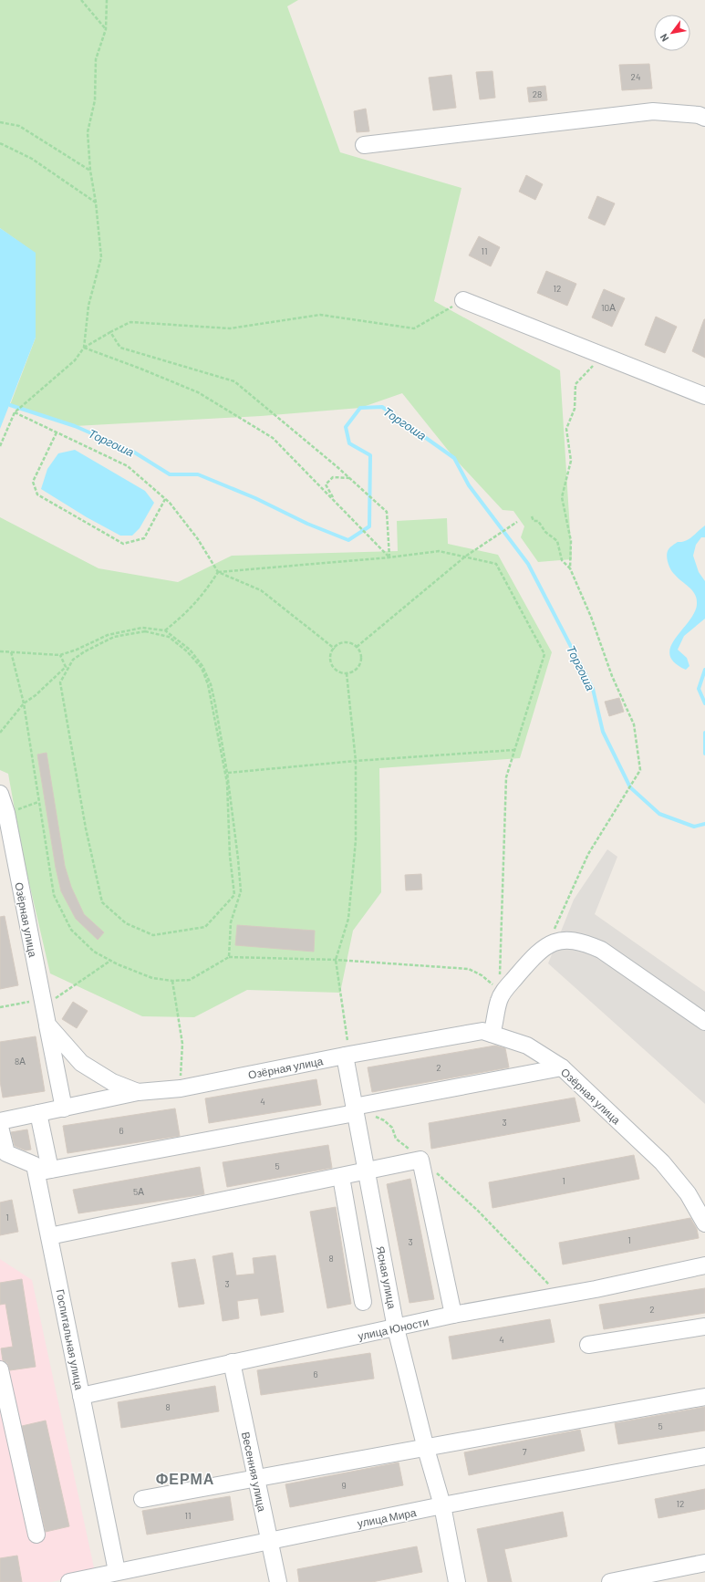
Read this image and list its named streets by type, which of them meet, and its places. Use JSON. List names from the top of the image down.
{
  "streets": {
    "street": [
      "Озёрная улица",
      "Ясная улица",
      "улица Юности",
      "Госпитальная улица",
      "Весенняя улица",
      "улица Мира"
    ]
  },
  "crossings": [
    ["Озёрная улица", "Ясная улица"],
    ["Ясная улица", "улица Юности"],
    ["Ясная улица", "улица Мира"],
    ["улица Юности", "Госпитальная улица"],
    ["улица Юности", "Весенняя улица"],
    ["Госпитальная улица", "улица Мира"],
    ["Весенняя улица", "улица Мира"]
  ],
  "districts": ["ФЕРМА"],
  "water": ["Торгоша"],
  "house_numbers": [
    "24",
    "28",
    "11",
    "12",
    "10А",
    "8А",
    "2",
    "4",
    "3",
    "6",
    "5",
    "1",
    "5А",
    "1",
    "1",
    "3",
    "8",
    "3",
    "2",
    "4",
    "6",
    "8",
    "5",
    "7",
    "9",
    "12",
    "11"
  ],
  "north": "bottom left"
}
